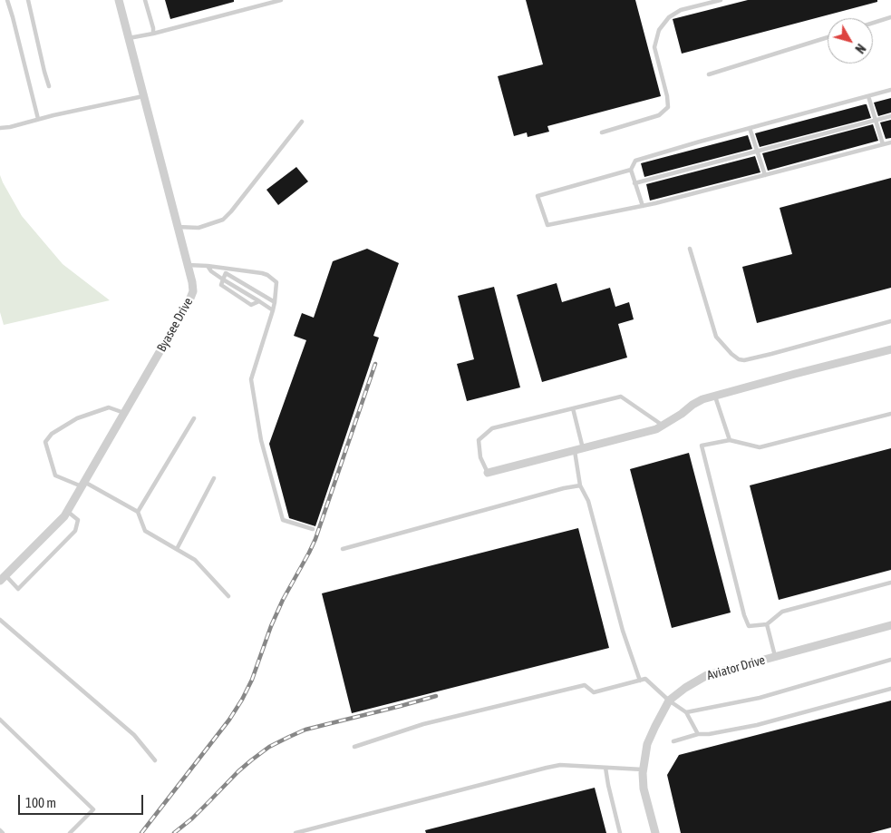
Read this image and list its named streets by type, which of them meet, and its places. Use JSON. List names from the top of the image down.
{
  "streets": {
    "street": ["Byasee Drive", "Aviator Drive"]
  },
  "scale_bar": "100 m",
  "north": "bottom right"
}
